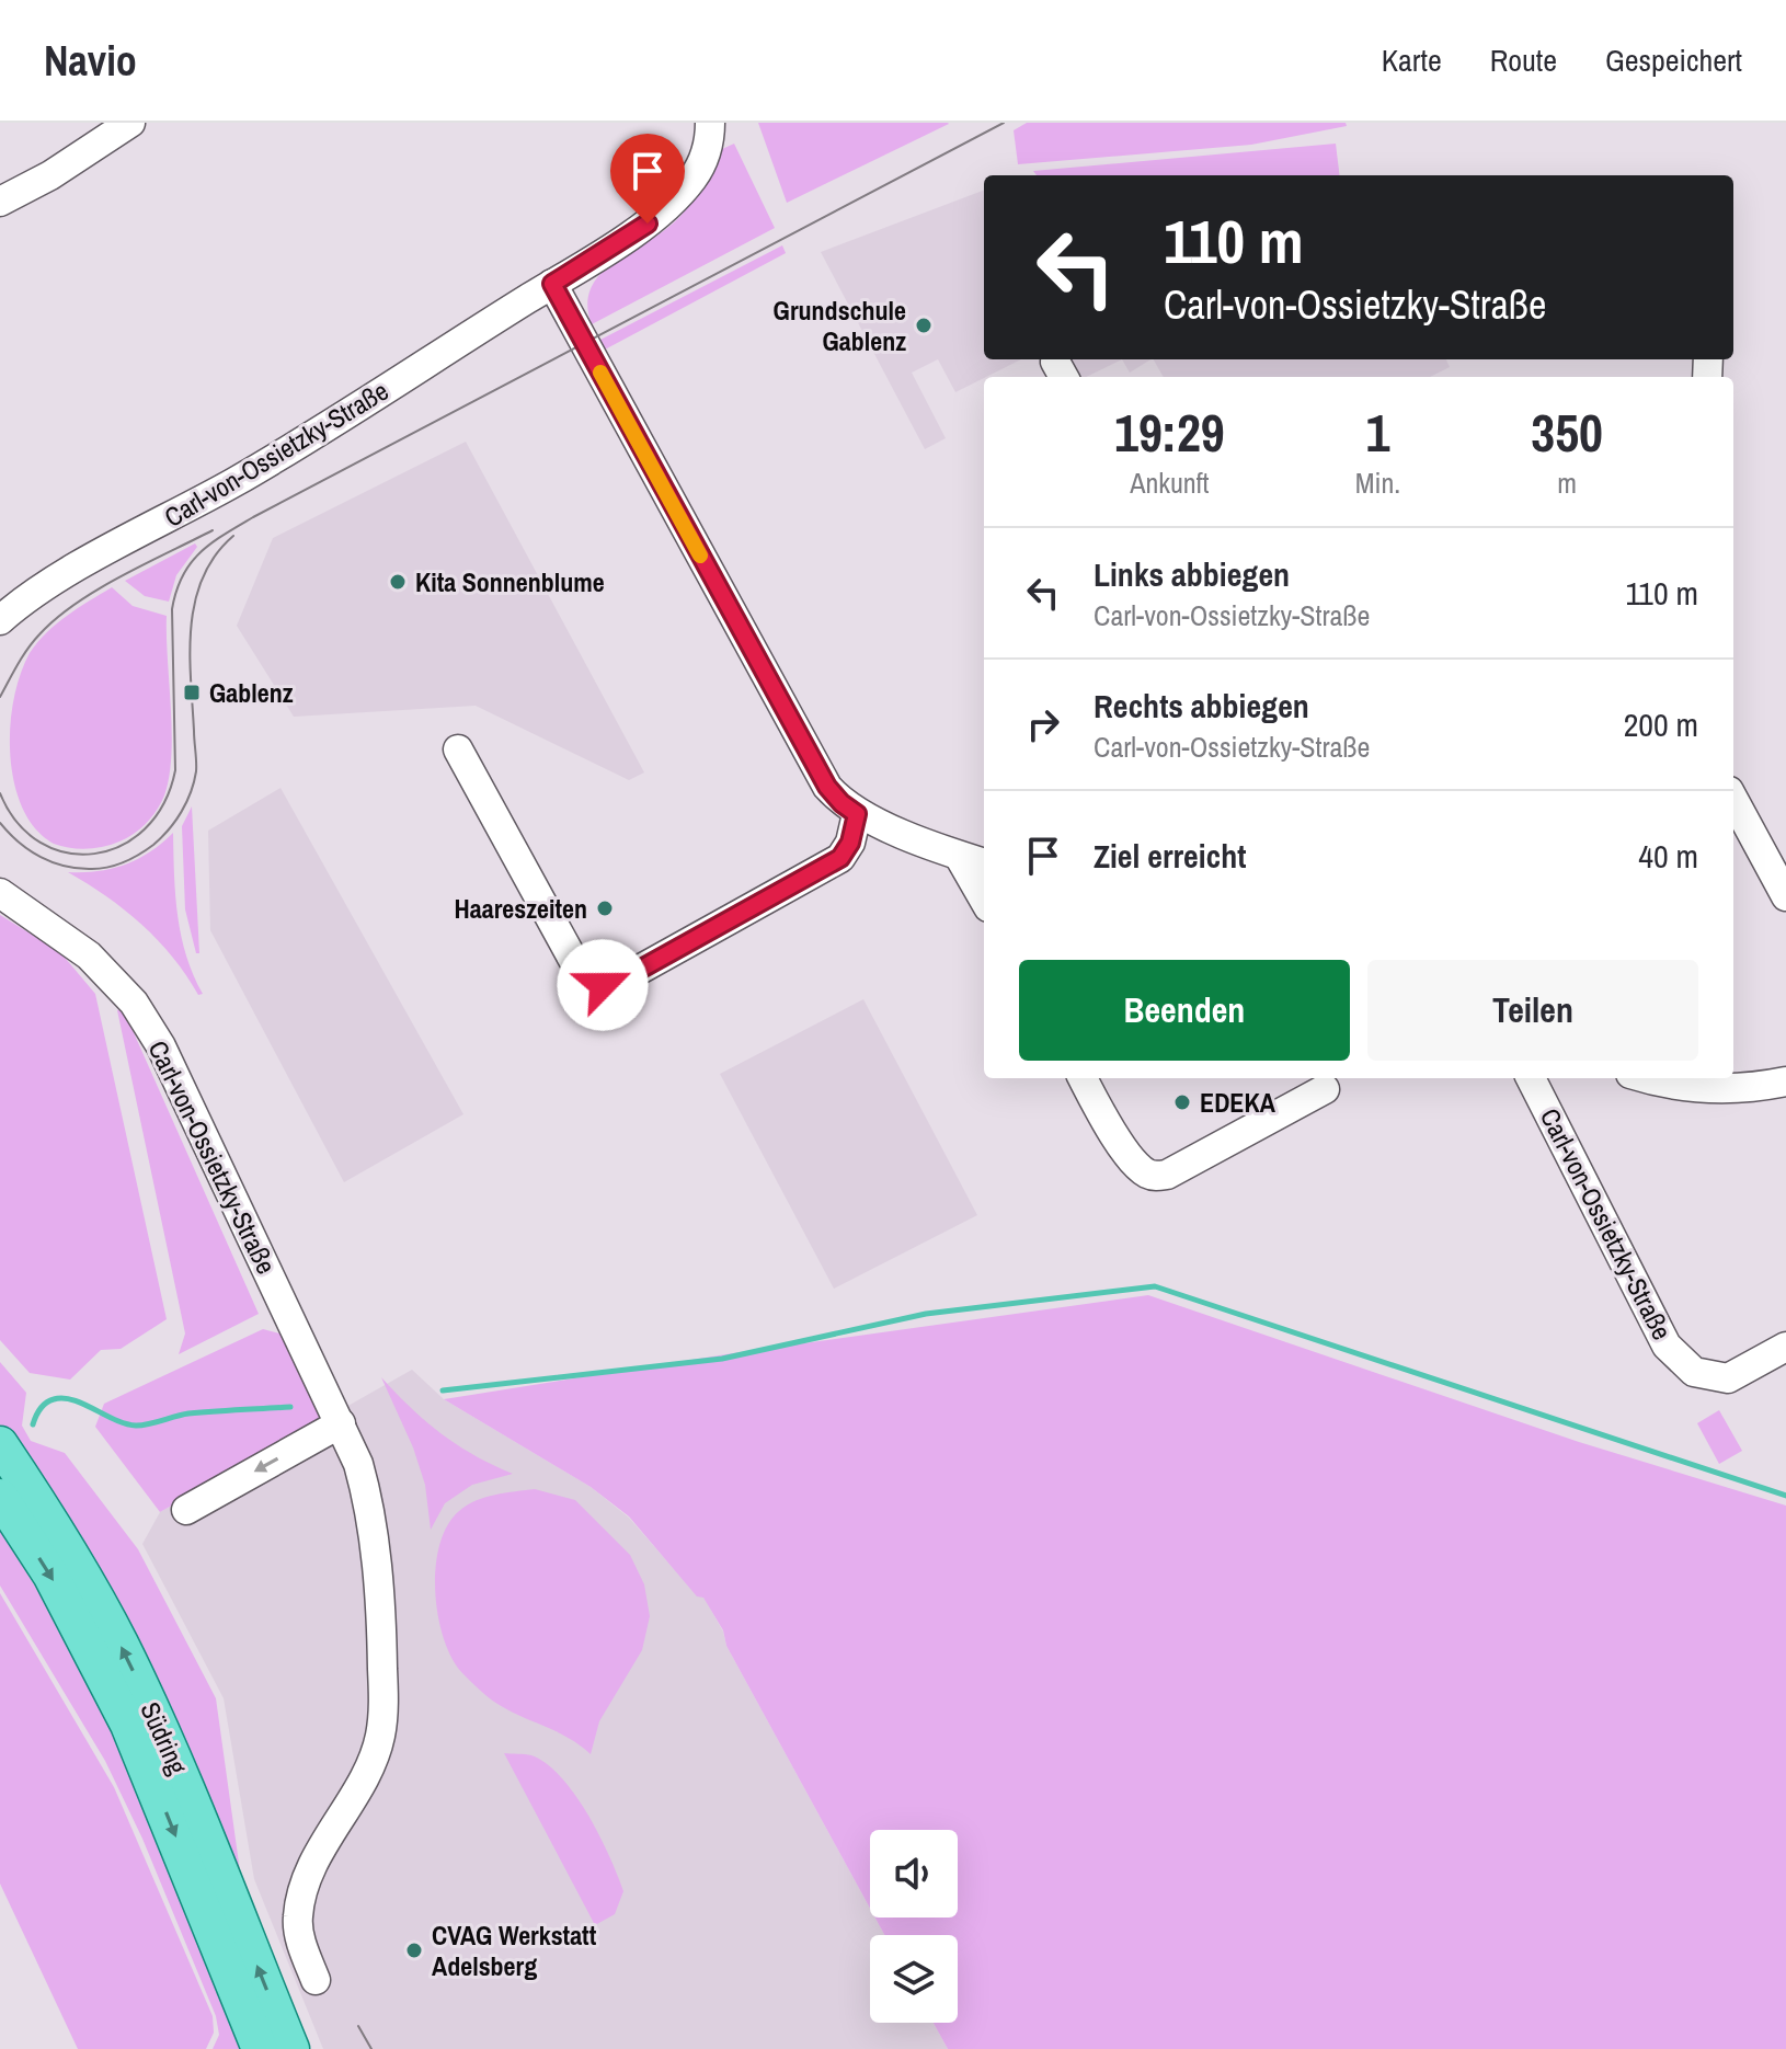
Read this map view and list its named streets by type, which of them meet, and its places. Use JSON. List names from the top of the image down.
{
  "streets": {
    "main road": ["Südring"],
    "street": ["Carl-von-Ossietzky-Straße"]
  },
  "places": {
    "other": [
      "Grundschule Gablenz",
      "Kita Sonnenblume",
      "Haareszeiten",
      "EDEKA",
      "CVAG Werkstatt Adelsberg"
    ],
    "transit": ["Gablenz"]
  },
  "page": {
    "header": "Navio",
    "nav": ["Karte", "Route", "Gespeichert"],
    "turn": ["110 m", "Carl-von-Ossietzky-Straße"],
    "eta": [
      "19:29",
      "Ankunft",
      "1",
      "Min.",
      "350",
      "m"
    ],
    "list": [
      {
        "name": "Links abbiegen",
        "note": "Carl-von-Ossietzky-Straße",
        "value": "110 m"
      },
      {
        "name": "Rechts abbiegen",
        "note": "Carl-von-Ossietzky-Straße",
        "value": "200 m"
      },
      {
        "name": "Ziel erreicht",
        "value": "40 m"
      }
    ],
    "buttons": ["Beenden", "Teilen"]
  }
}
